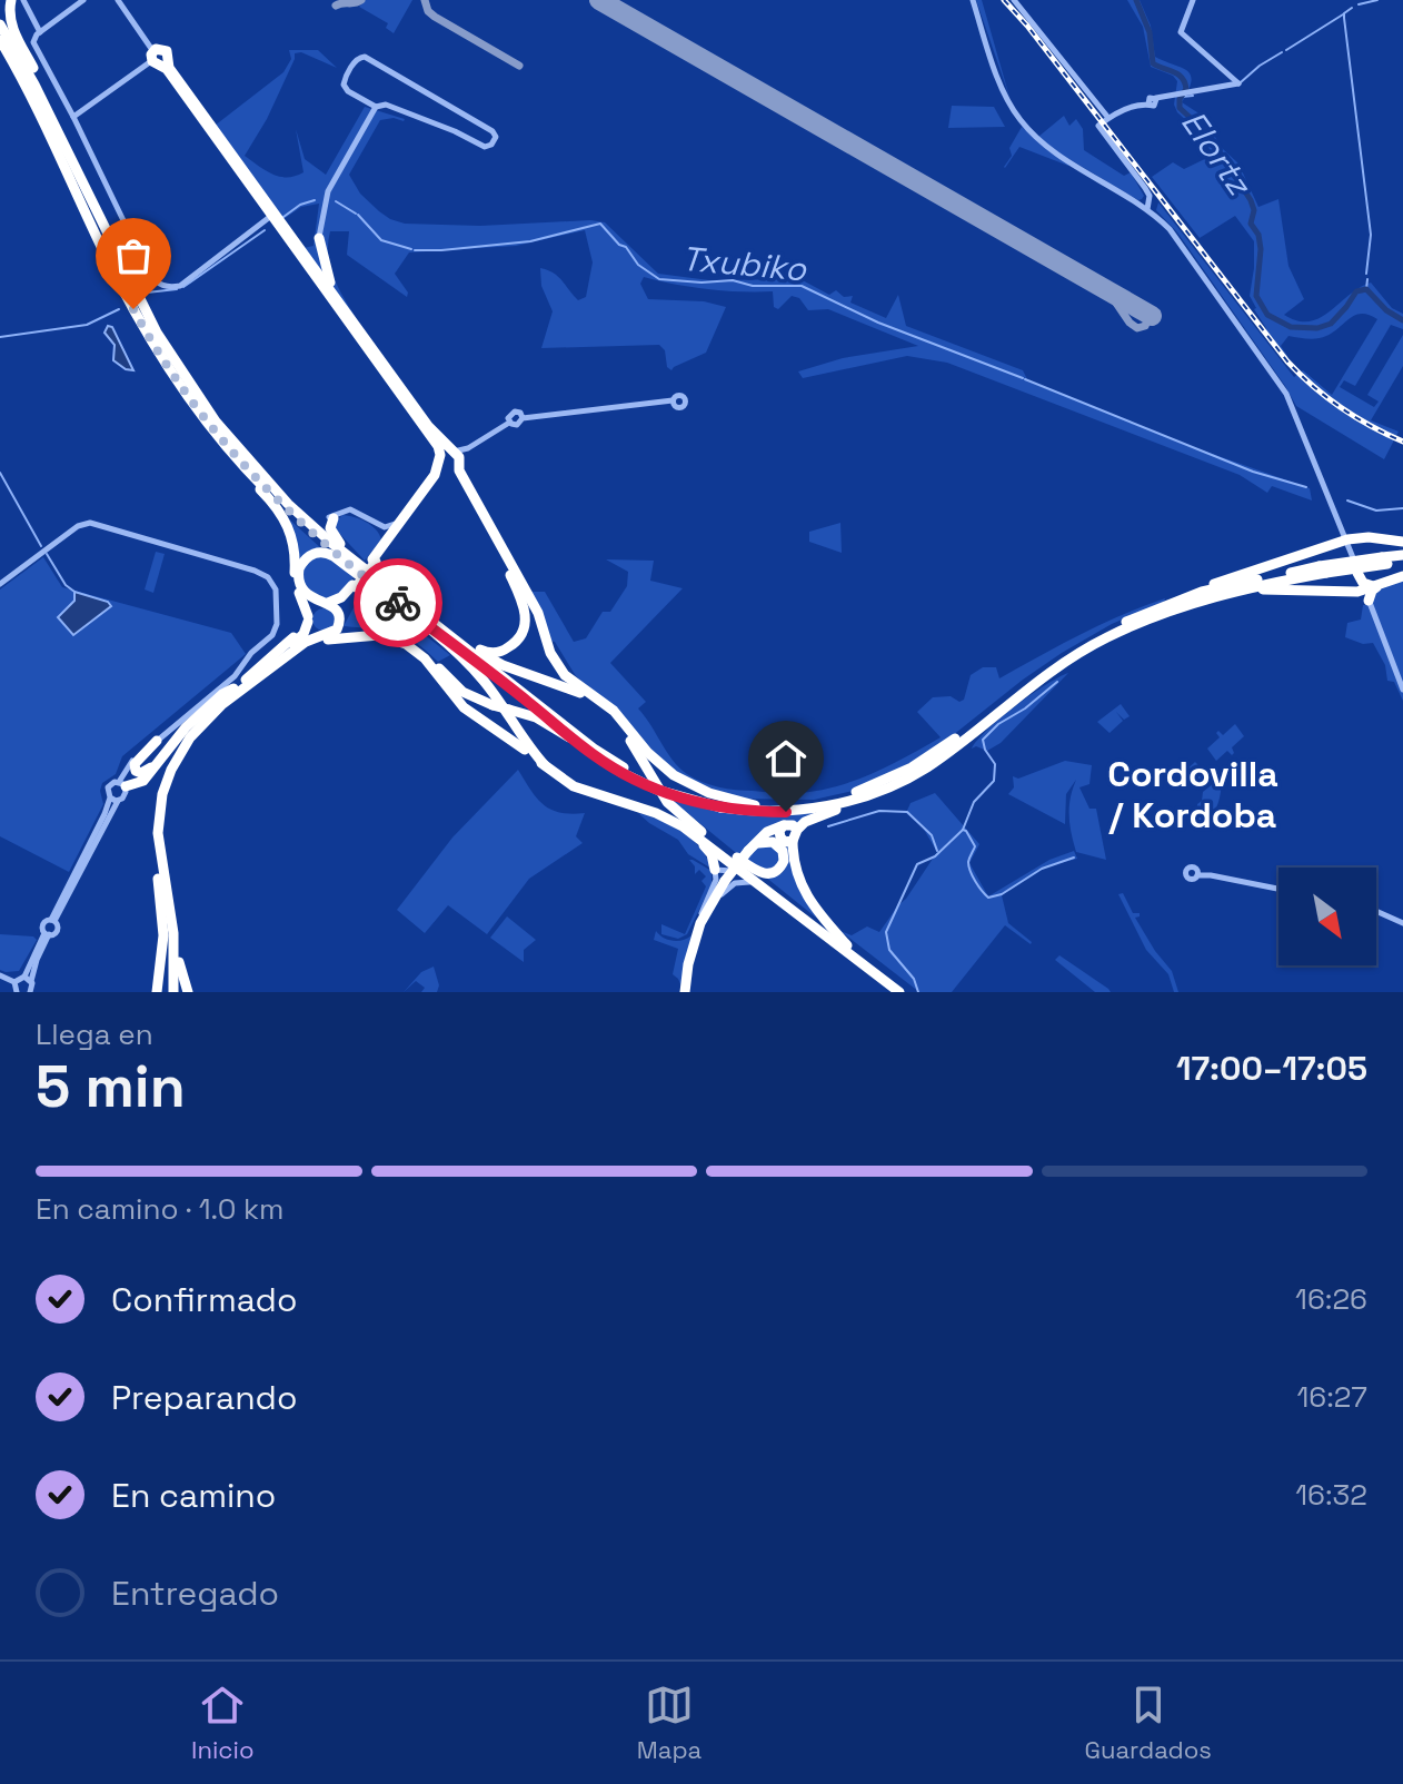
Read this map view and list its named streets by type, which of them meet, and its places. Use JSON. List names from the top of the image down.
{
  "districts": ["Cordovilla / Kordoba"],
  "water": ["Elortz", "Txubiko"],
  "north": "bottom right",
  "page": {
    "heading": ["5 min", "Llega en", "17:00–17:05"],
    "bar": "En camino · 1.0 km",
    "list": [
      ["Confirmado", "16:26"],
      ["Preparando", "16:27"],
      ["En camino", "16:32"],
      "Entregado"
    ],
    "tabs": ["Inicio", "Mapa", "Guardados"]
  }
}
